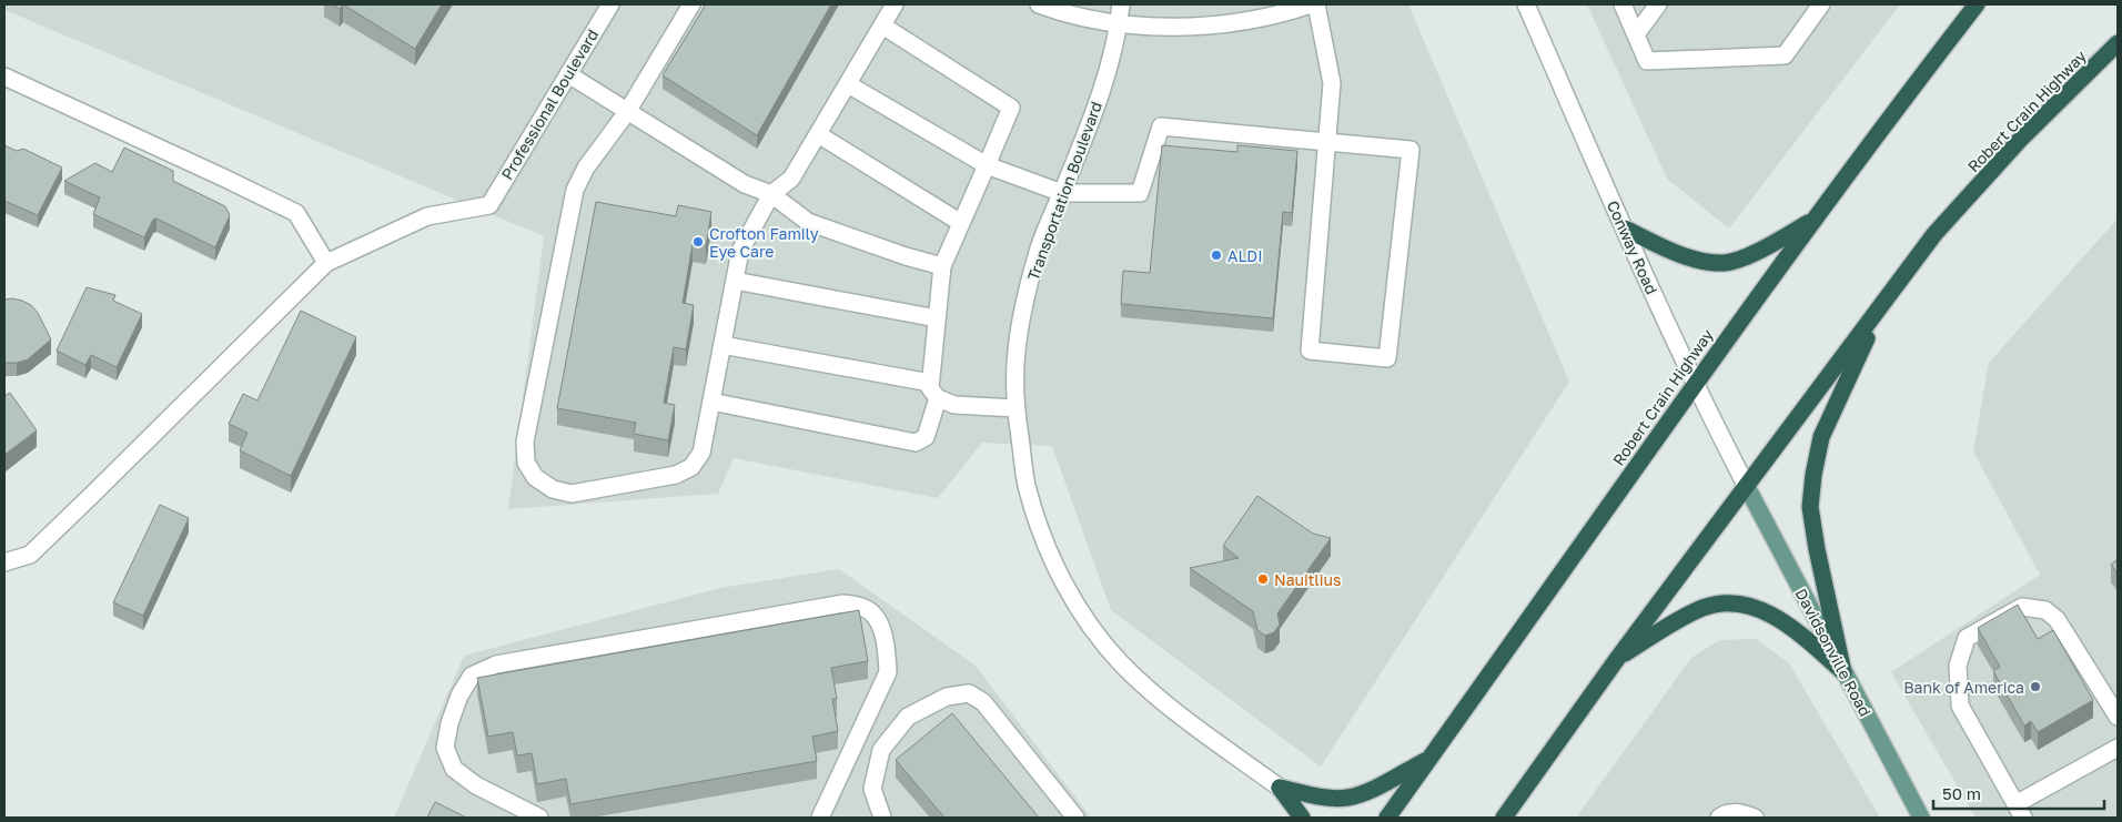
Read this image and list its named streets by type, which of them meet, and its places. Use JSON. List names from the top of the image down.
{
  "streets": {
    "highway": ["Robert Crain Highway"],
    "main road": ["Davidsonville Road"],
    "street": ["Professional Boulevard", "Transportation Boulevard", "Conway Road"]
  },
  "crossings": [
    ["Robert Crain Highway", "Conway Road"],
    ["Robert Crain Highway", "Davidsonville Road"],
    ["Conway Road", "Davidsonville Road"]
  ],
  "places": [
    "Crofton Family Eye Care",
    "ALDI",
    "Nauitlius",
    "Bank of America"
  ],
  "scale_bar": "50 m"
}
